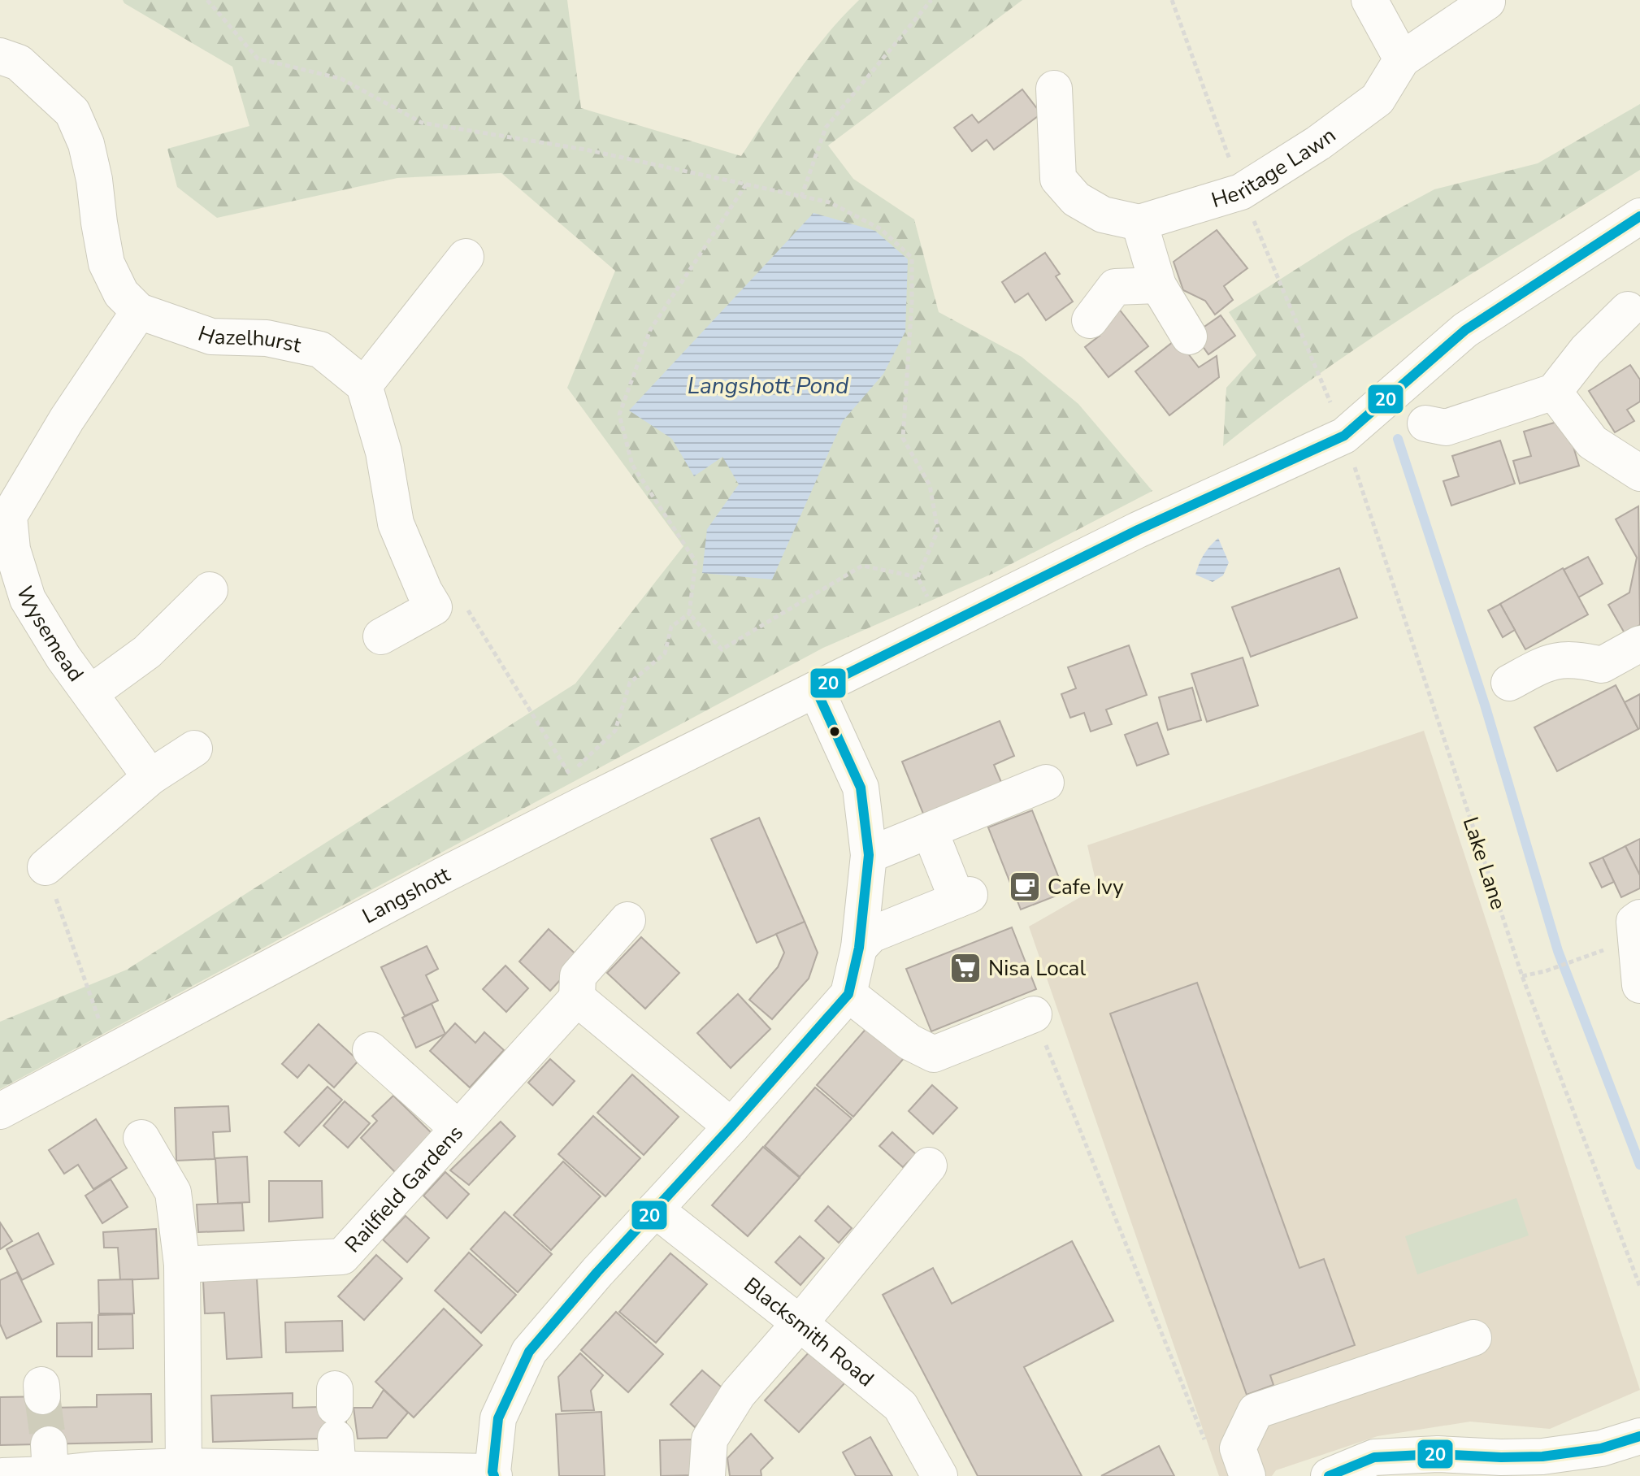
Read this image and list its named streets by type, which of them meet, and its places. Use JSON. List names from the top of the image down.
{
  "streets": {
    "street": [
      "Heritage Lawn",
      "Hazelhurst",
      "Wysemead",
      "Langshott",
      "Railfield Gardens",
      "Blacksmith Road"
    ],
    "path": ["Lake Lane"]
  },
  "crossings": [
    ["Hazelhurst", "Wysemead"],
    ["Lake Lane", "Langshott"]
  ],
  "water": ["Langshott Pond"],
  "places": {
    "cafe": ["Cafe Ivy"],
    "supermarket": ["Nisa Local"]
  },
  "lines": ["transit line 20"]
}
